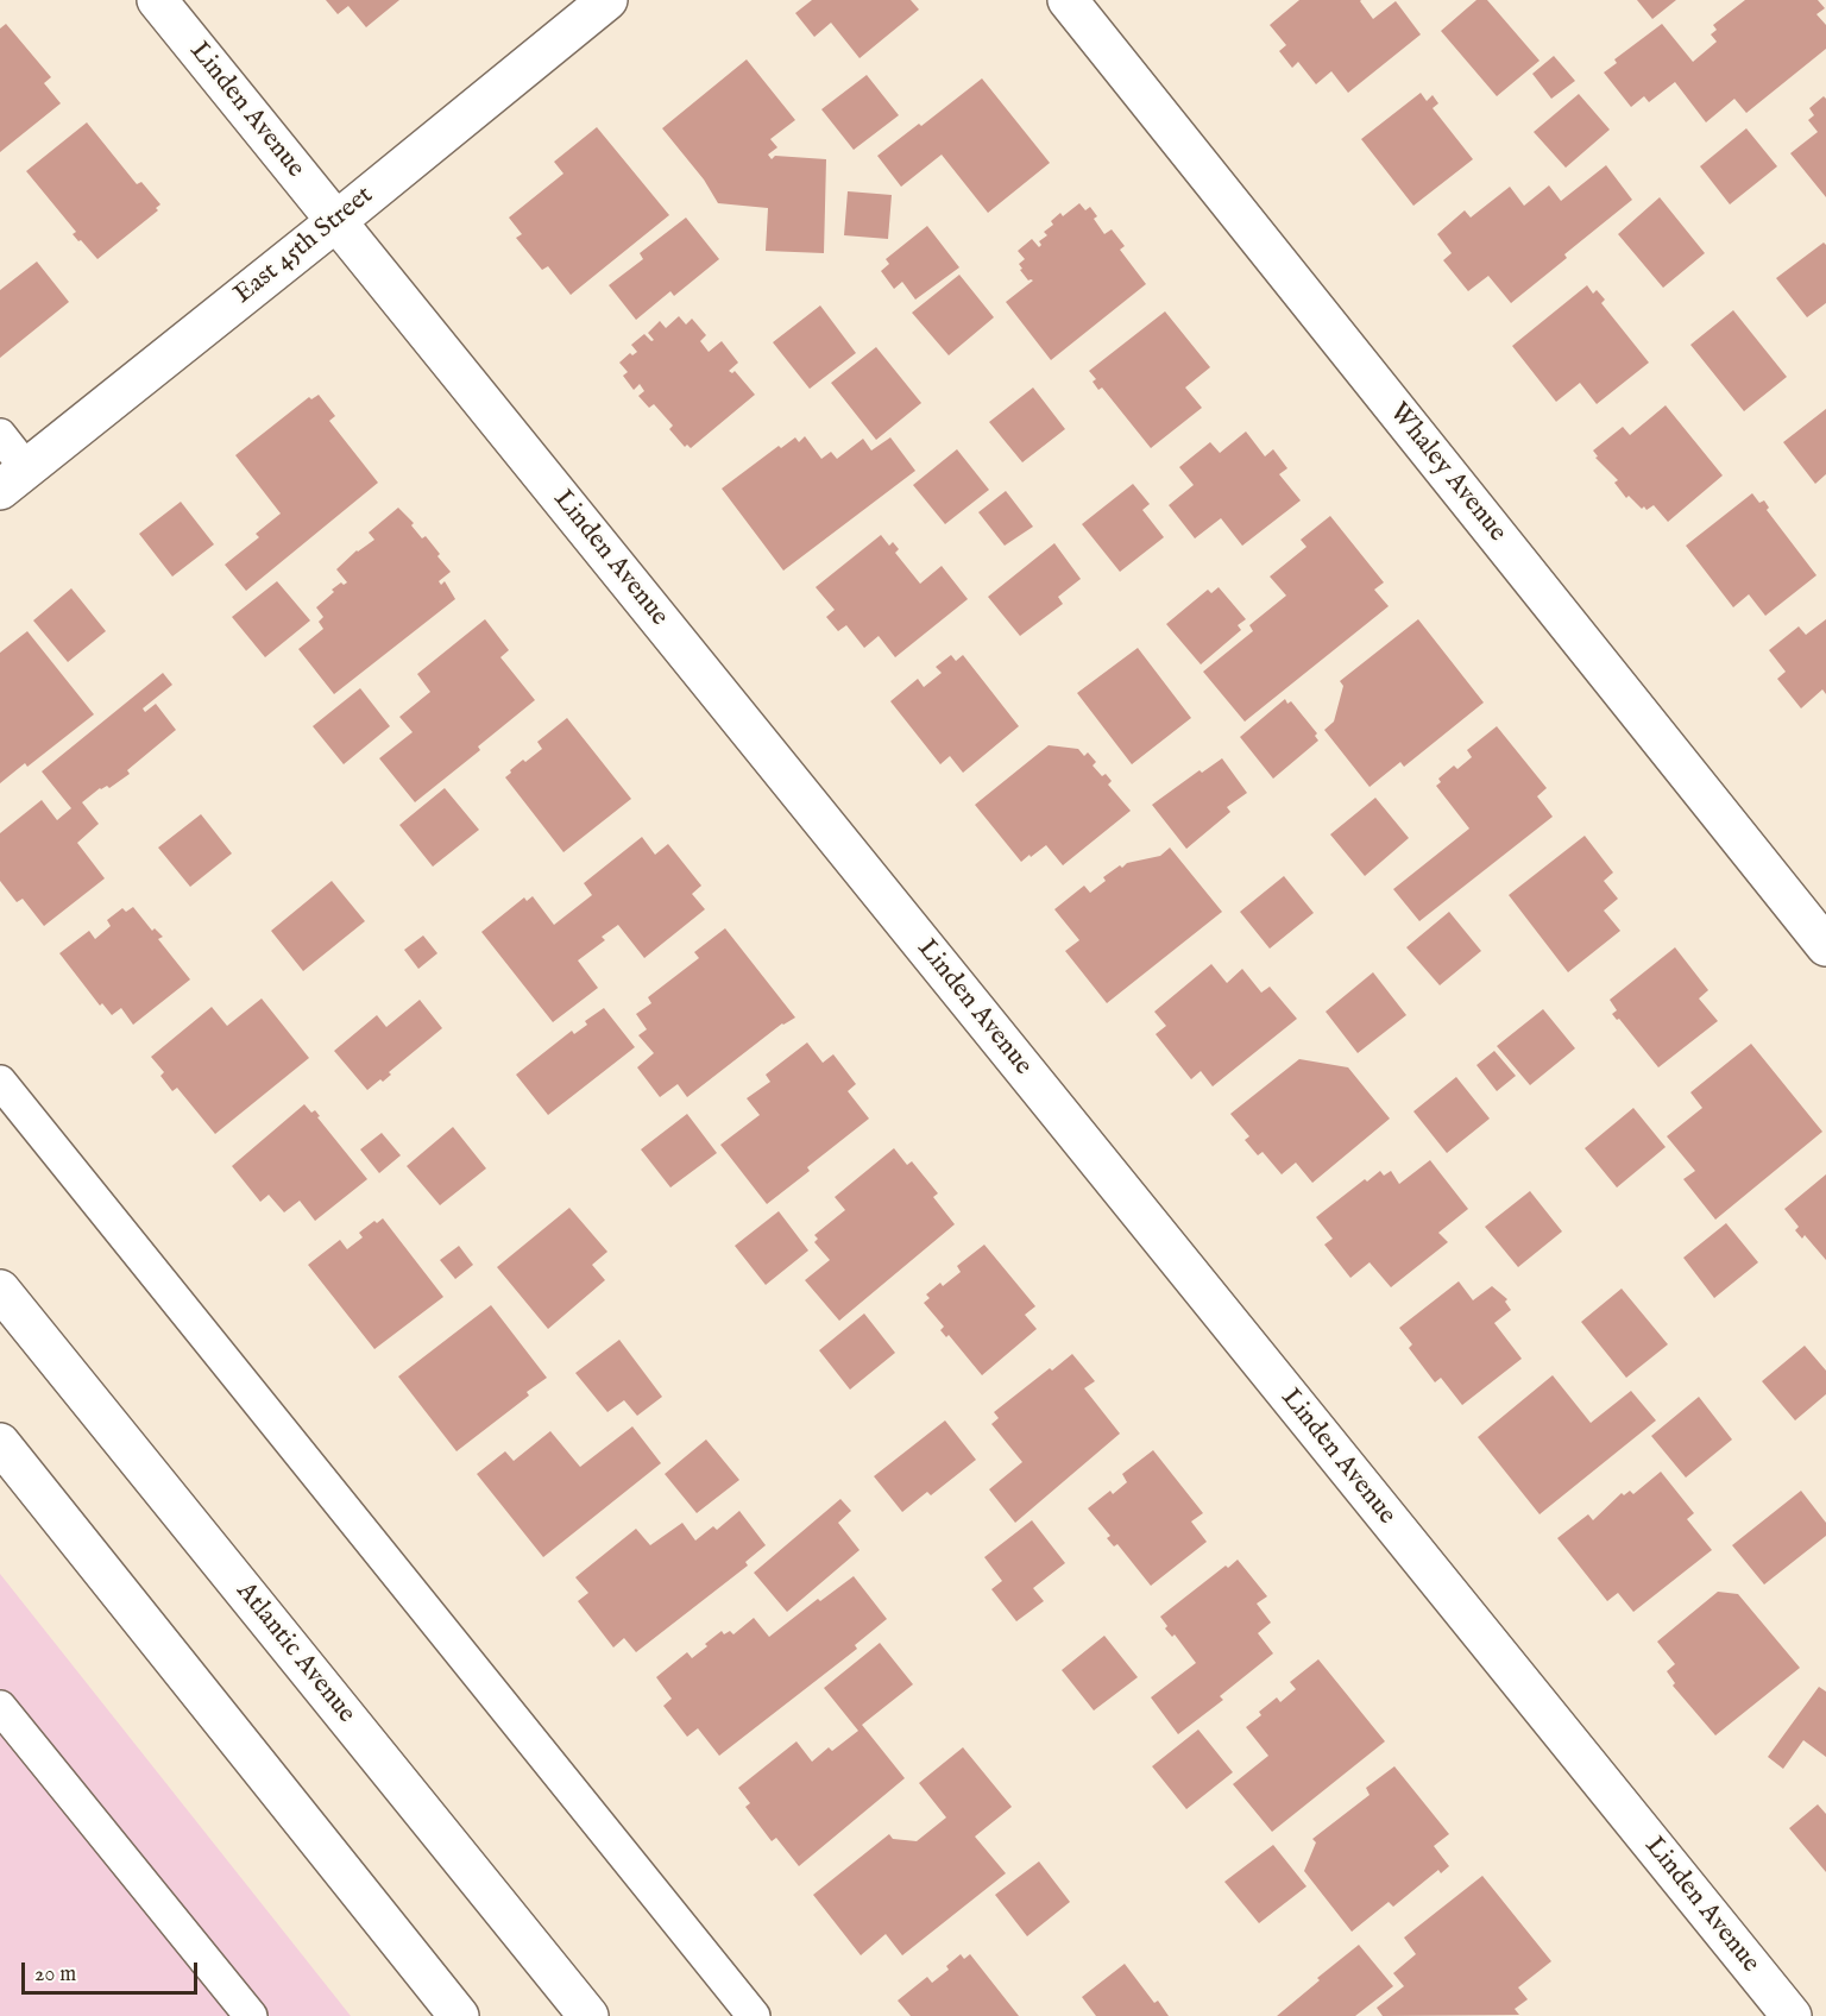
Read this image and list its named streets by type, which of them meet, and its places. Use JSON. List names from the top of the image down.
{
  "streets": {
    "street": [
      "Linden Avenue",
      "East 45th Street",
      "Whaley Avenue",
      "Atlantic Avenue"
    ]
  },
  "crossings": [
    ["Linden Avenue", "East 45th Street"]
  ],
  "scale_bar": "20 m"
}
